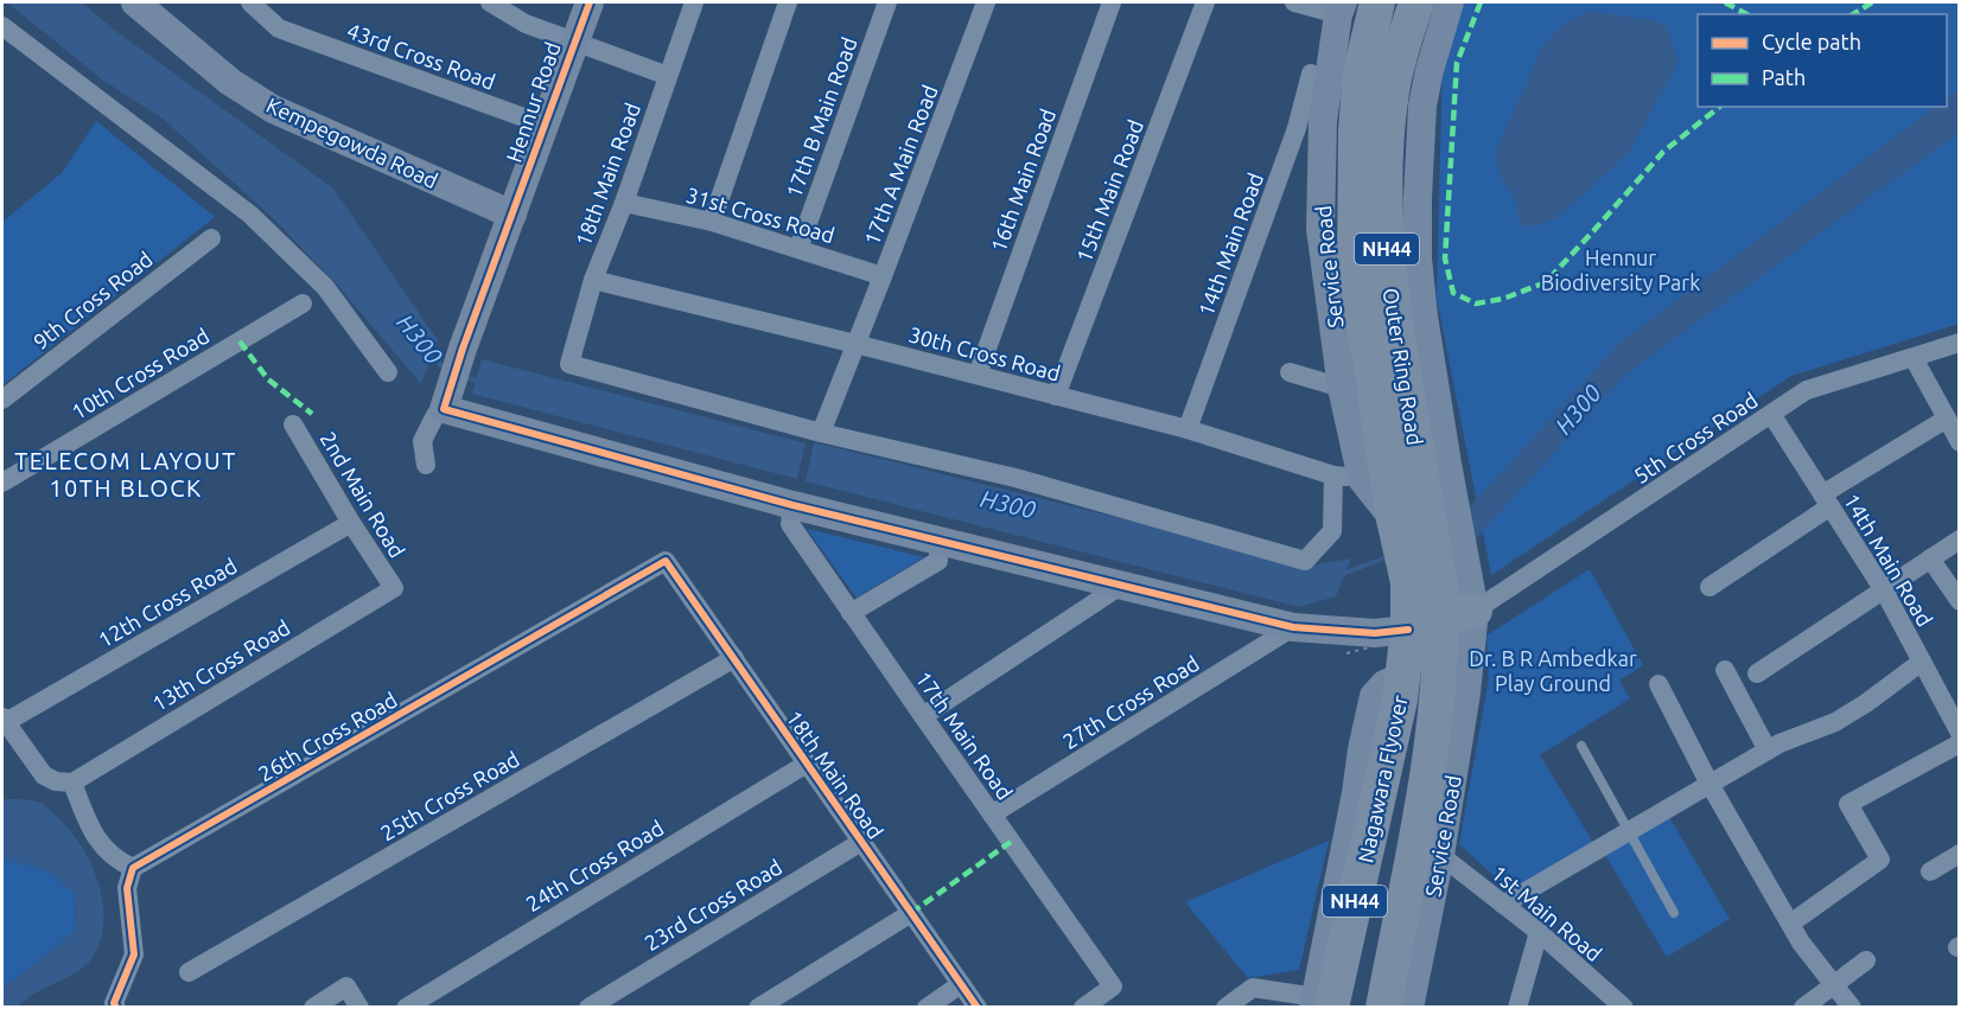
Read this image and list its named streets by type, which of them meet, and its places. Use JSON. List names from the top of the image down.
{
  "streets": {
    "highway": ["NH44", "Outer Ring Road", "Nagawara Flyover"],
    "street": [
      "43rd Cross Road",
      "Hennur Road",
      "17th B Main Road",
      "Kempegowda Road",
      "17th A Main Road",
      "18th Main Road",
      "16th Main Road",
      "15th Main Road",
      "31st Cross Road",
      "14th Main Road",
      "Service Road",
      "9th Cross Road",
      "30th Cross Road",
      "10th Cross Road",
      "5th Cross Road",
      "2nd Main Road",
      "12th Cross Road",
      "13th Cross Road",
      "27th Cross Road",
      "17th Main Road",
      "26th Cross Road",
      "25th Cross Road",
      "24th Cross Road",
      "23rd Cross Road",
      "1st Main Road"
    ]
  },
  "crossings": [
    ["43rd Cross Road", "Hennur Road"],
    ["Hennur Road", "Kempegowda Road"],
    ["17th B Main Road", "31st Cross Road"],
    ["17th A Main Road", "18th Main Road"],
    ["17th A Main Road", "31st Cross Road"],
    ["17th A Main Road", "30th Cross Road"],
    ["18th Main Road", "31st Cross Road"],
    ["18th Main Road", "30th Cross Road"],
    ["18th Main Road", "26th Cross Road"],
    ["18th Main Road", "25th Cross Road"],
    ["18th Main Road", "24th Cross Road"],
    ["18th Main Road", "23rd Cross Road"],
    ["16th Main Road", "30th Cross Road"],
    ["15th Main Road", "30th Cross Road"],
    ["14th Main Road", "Service Road"],
    ["14th Main Road", "30th Cross Road"],
    ["14th Main Road", "5th Cross Road"],
    ["Service Road", "30th Cross Road"],
    ["Service Road", "Outer Ring Road"],
    ["Service Road", "5th Cross Road"],
    ["Service Road", "1st Main Road"],
    ["Outer Ring Road", "5th Cross Road"],
    ["Outer Ring Road", "Nagawara Flyover"],
    ["2nd Main Road", "12th Cross Road"],
    ["2nd Main Road", "13th Cross Road"],
    ["27th Cross Road", "17th Main Road"]
  ],
  "districts": ["TELECOM LAYOUT 10TH BLOCK"],
  "water": ["H300"],
  "parks": ["Hennur Biodiversity Park", "Dr. B R Ambedkar Play Ground"],
  "legend": ["Cycle path", "Path"]
}
